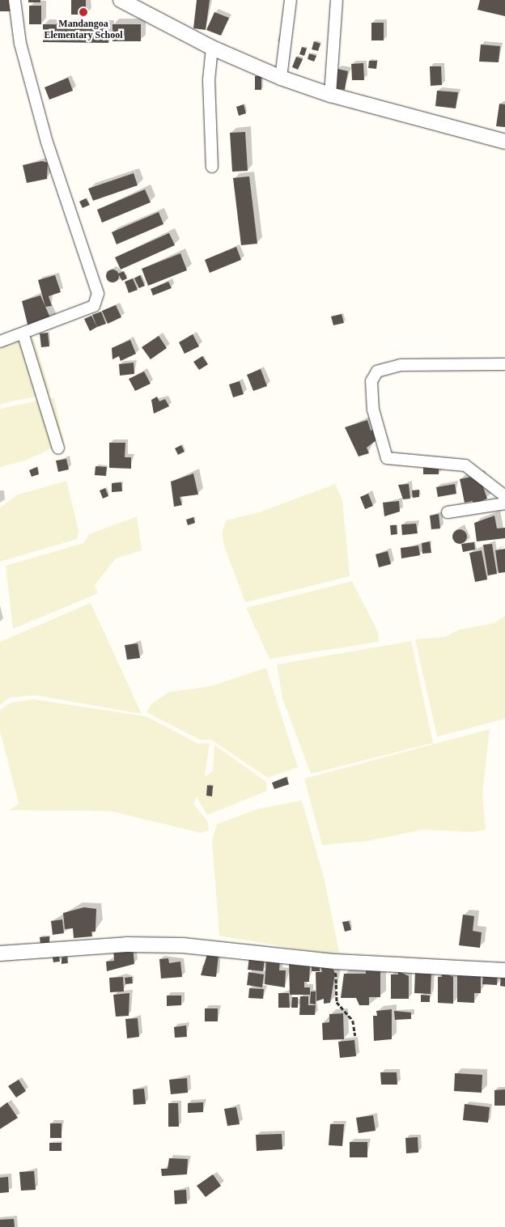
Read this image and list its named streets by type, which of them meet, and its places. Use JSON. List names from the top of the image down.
{
  "places": ["Mandangoa Elementary School"]
}
